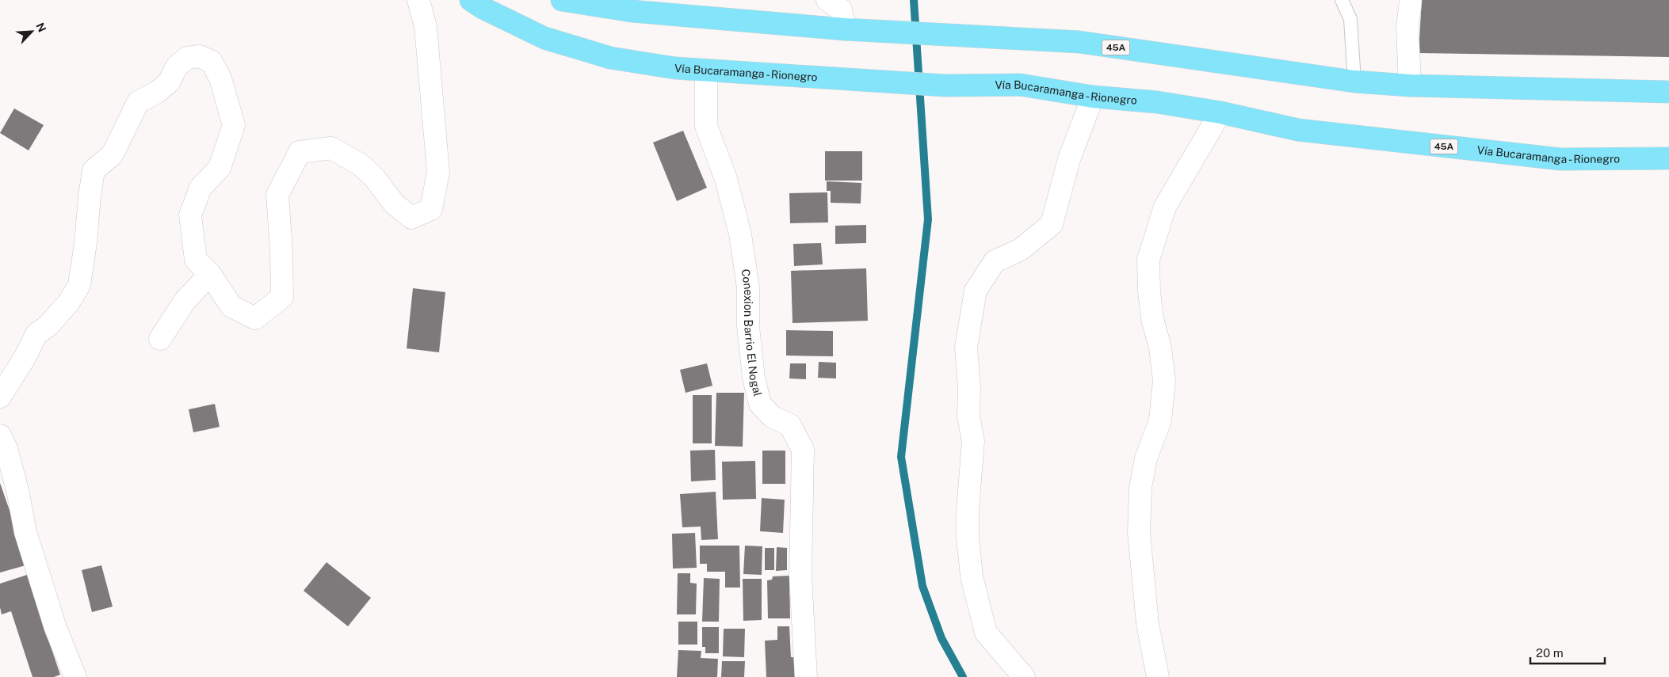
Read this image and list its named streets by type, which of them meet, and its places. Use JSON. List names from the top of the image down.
{
  "streets": {
    "highway": ["45A", "Vía Bucaramanga - Rionegro"],
    "street": ["Conexion Barrio El Nogal"]
  },
  "crossings": [
    ["Vía Bucaramanga - Rionegro", "Conexion Barrio El Nogal"]
  ],
  "scale_bar": "20 m",
  "north": "top right"
}
